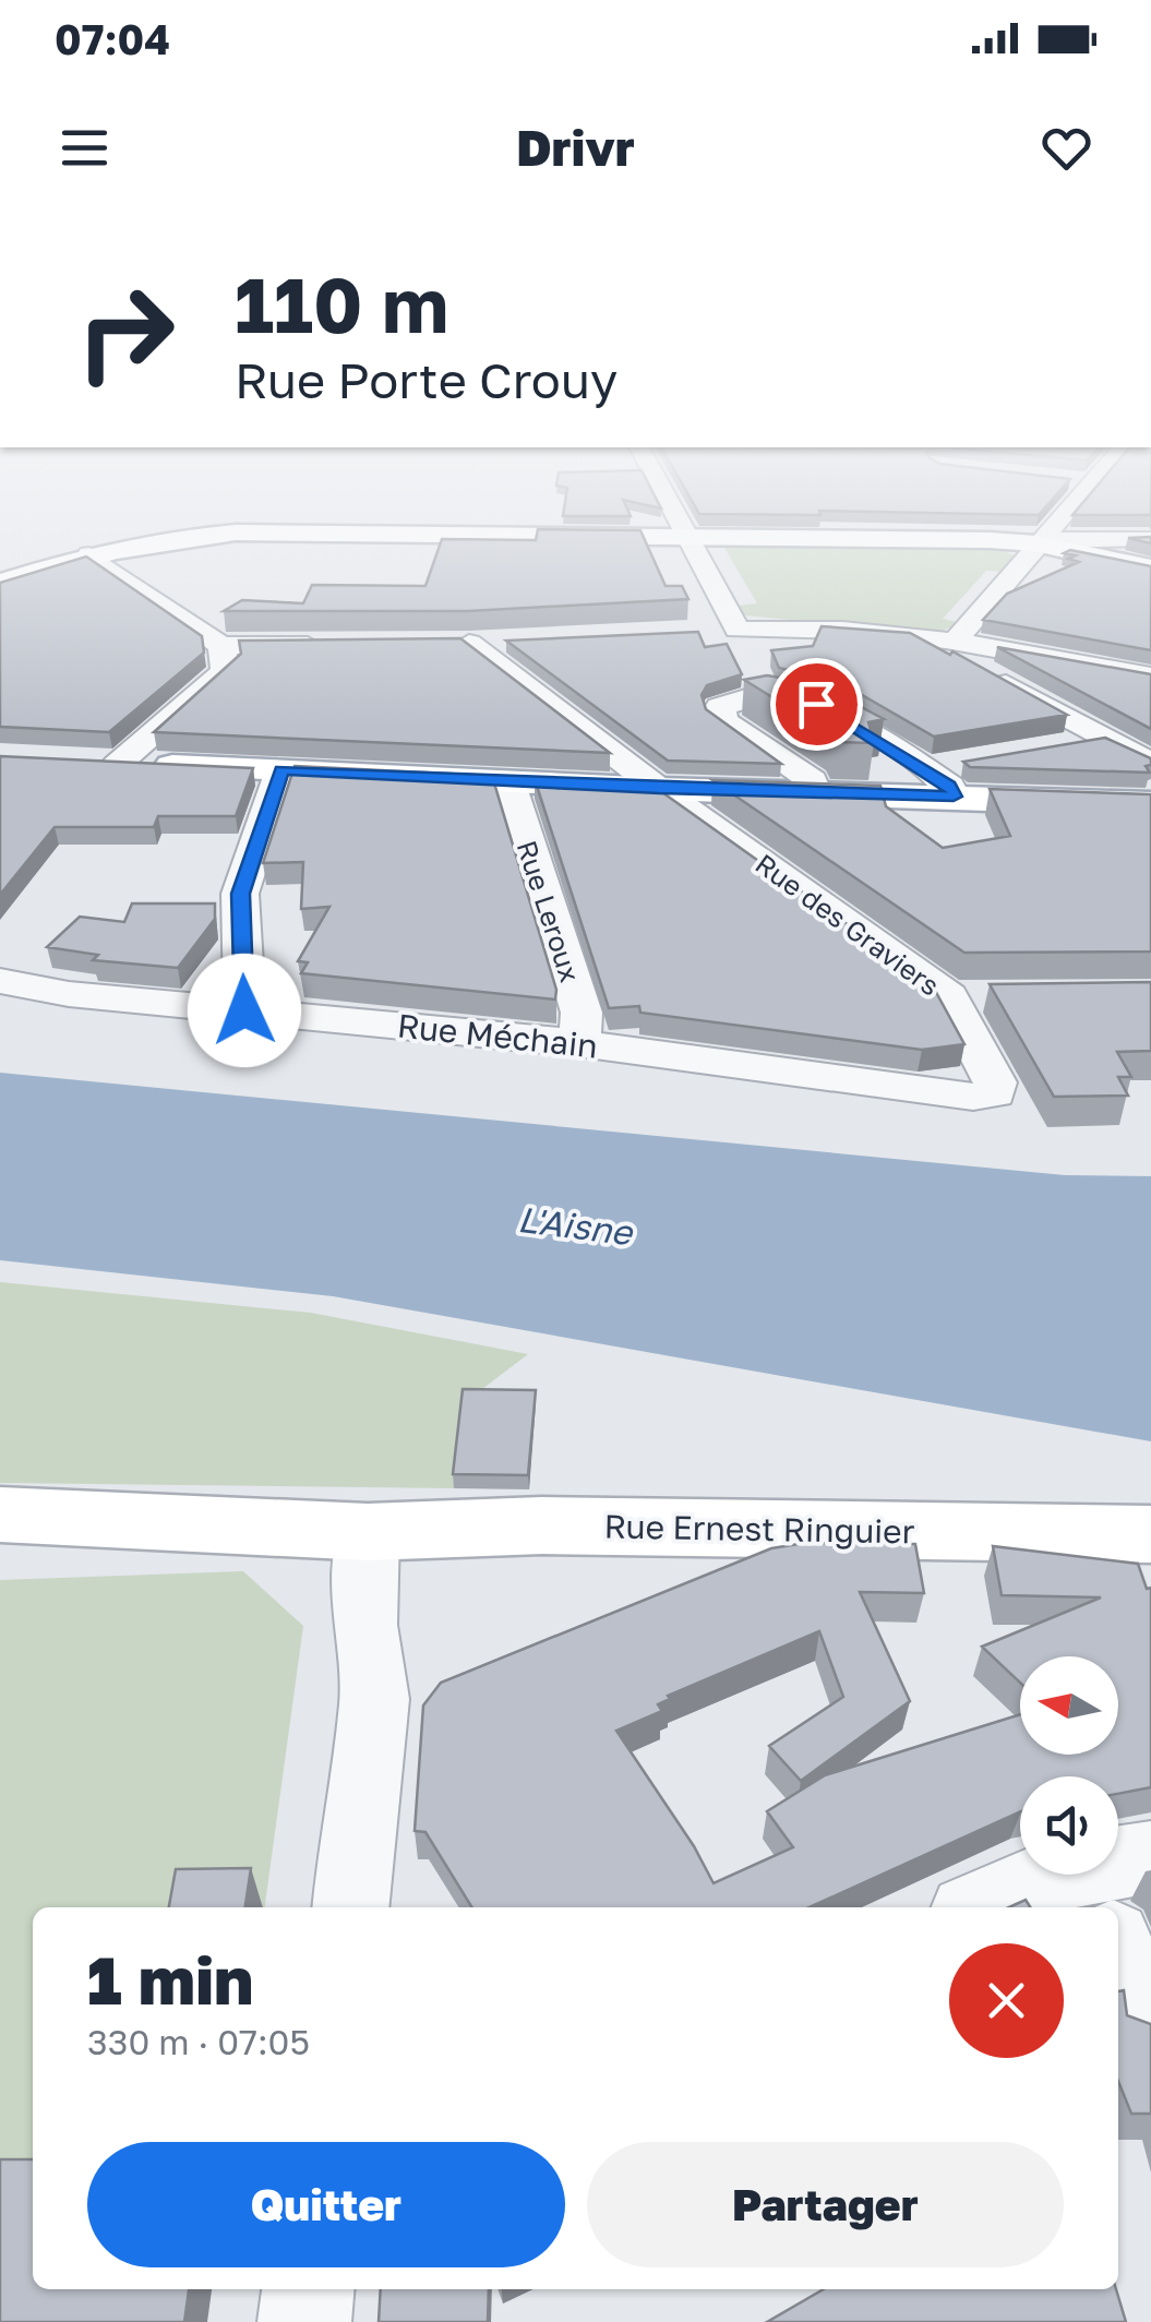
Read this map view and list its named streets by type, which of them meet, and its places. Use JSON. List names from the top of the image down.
{
  "streets": {
    "main road": ["Rue Ernest Ringuier"],
    "street": ["Rue Leroux", "Rue des Graviers", "Rue Méchain"]
  },
  "crossings": [
    ["Rue Leroux", "Rue Méchain"],
    ["Rue des Graviers", "Rue Méchain"]
  ],
  "water": ["L'Aisne"],
  "north": "left",
  "page": {
    "status": "07:04",
    "header": "Drivr",
    "turn": ["110 m", "Rue Porte Crouy"],
    "heading": ["1 min", "330 m · 07:05"],
    "buttons": ["Quitter", "Partager"]
  }
}
